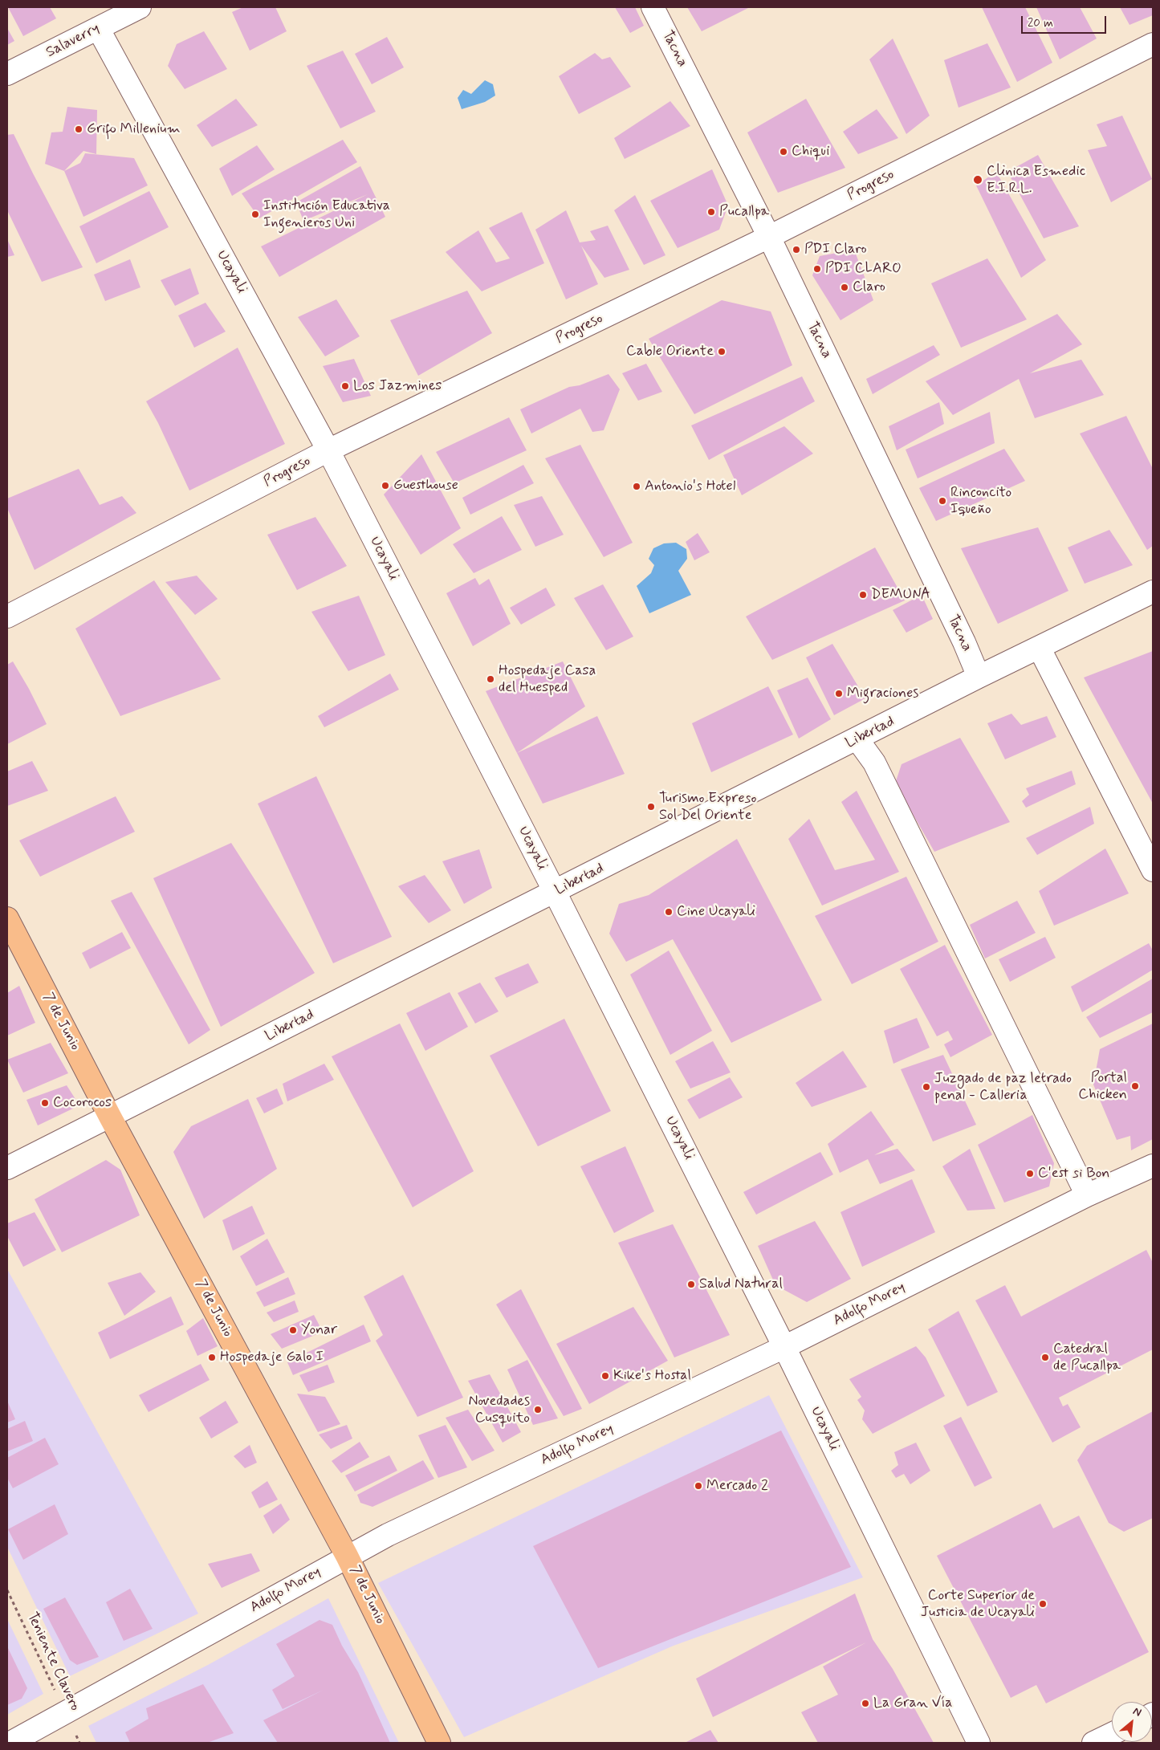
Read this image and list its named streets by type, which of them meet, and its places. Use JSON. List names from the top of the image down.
{
  "streets": {
    "main road": ["7 de Junio"],
    "street": [
      "Salaverry",
      "Tacna",
      "Progreso",
      "Ucayali",
      "Libertad",
      "Adolfo Morey"
    ],
    "path": ["Teniente Clavero"]
  },
  "crossings": [
    ["Salaverry", "Ucayali"],
    ["Tacna", "Progreso"],
    ["Tacna", "Libertad"],
    ["Progreso", "Ucayali"],
    ["Ucayali", "Libertad"],
    ["Ucayali", "Adolfo Morey"],
    ["Libertad", "7 de Junio"],
    ["7 de Junio", "Adolfo Morey"],
    ["Adolfo Morey", "Teniente Clavero"]
  ],
  "places": [
    "Grifo Millenium",
    "Chiqui",
    "Clinica Esmedic E.I.R.L.",
    "Pucallpa",
    "Institución Educativa Ingenieros Uni",
    "PDI Claro",
    "PDI CLARO",
    "Claro",
    "Cable Oriente",
    "Los Jazmines",
    "Guesthouse",
    "Antonio's Hotel",
    "Rinconcito Iqueño",
    "DEMUNA",
    "Hospedaje Casa del Huesped",
    "Migraciones",
    "Turismo Expreso Sol Del Oriente",
    "Cine Ucayali",
    "Portal Chicken",
    "Juzgado de paz letrado penal - Calleria",
    "Cocorocos",
    "C'est si Bon",
    "Salud Natural",
    "Yonar",
    "Hospedaje Galo I",
    "Catedral de Pucallpa",
    "Kike's Hostal",
    "Novedades Cusquito",
    "Mercado 2",
    "Corte Superior de Justicia de Ucayali",
    "La Gran Vía"
  ],
  "scale_bar": "20 m",
  "north": "top right"
}
